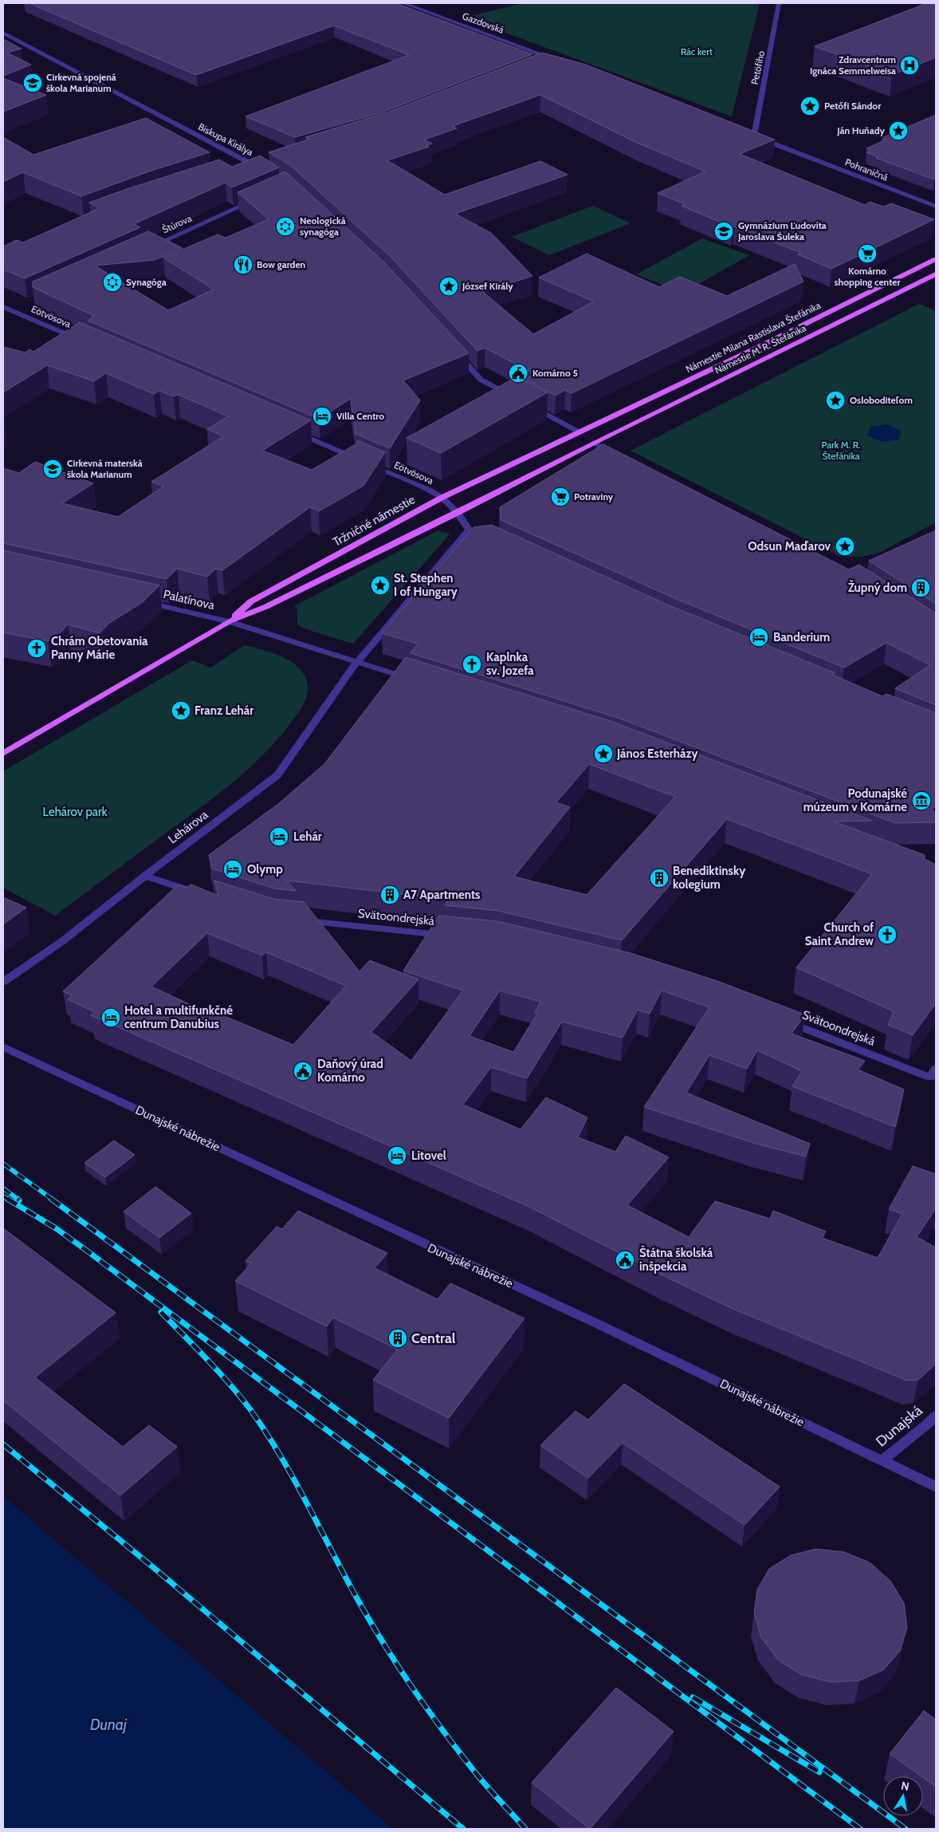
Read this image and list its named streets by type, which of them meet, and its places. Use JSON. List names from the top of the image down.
{
  "streets": {
    "main road": ["Námestie Milana Rastislava Štefánika", "Námestie M. R. Štefánika", "Tržničné námestie"],
    "street": [
      "Gazdovská",
      "Petöfiho",
      "Biskupa Királya",
      "Pohraničná",
      "Štúrova",
      "Eötvösova",
      "Palatínova",
      "Lehárova",
      "Svätoondrejská",
      "Dunajské nábrežie",
      "Dunajská"
    ]
  },
  "crossings": [
    ["Petöfiho", "Pohraničná"],
    ["Eötvösova", "Tržničné námestie"],
    ["Námestie Milana Rastislava Štefánika", "Tržničné námestie"],
    ["Tržničné námestie", "Palatínova"],
    ["Dunajské nábrežie", "Dunajská"]
  ],
  "water": ["Dunaj"],
  "parks": ["Rác kert", "Park M. R. Štefánika", "Lehárov park"],
  "places": {
    "hospital": ["Zdravcentrum Ignáca Semmelweisa"],
    "school or university": ["Cirkevná spojená škola Marianum", "Gymnázium Ľudovíta Jaroslava Šuleka", "Cirkevná materská škola Marianum"],
    "place": [
      "Petőfi Sándor",
      "Ján Huňady",
      "József Király",
      "Osloboditeľom",
      "Odsun Maďarov",
      "St. Stephen I of Hungary",
      "Franz Lehár",
      "János Esterházy"
    ],
    "synagogue": ["Neologická synagóga", "Synagóga"],
    "supermarket": ["Komárno shopping center", "Potraviny"],
    "restaurant": ["Bow garden"],
    "public building": ["Komárno 5", "Daňový úrad Komárno", "Štátna školská inšpekcia"],
    "hotel": [
      "Villa Centro",
      "Banderium",
      "Lehár",
      "Olymp",
      "Hotel a multifunkčné centrum Danubius",
      "Litovel"
    ],
    "building": [
      "Župný dom",
      "Benediktinsky kolegium",
      "A7 Apartments",
      "Central"
    ],
    "church": ["Chrám Obetovania Panny Márie", "Kaplnka sv. Jozefa", "Church of Saint Andrew"],
    "museum": ["Podunajské múzeum v Komárne"]
  },
  "north": "top"
}
